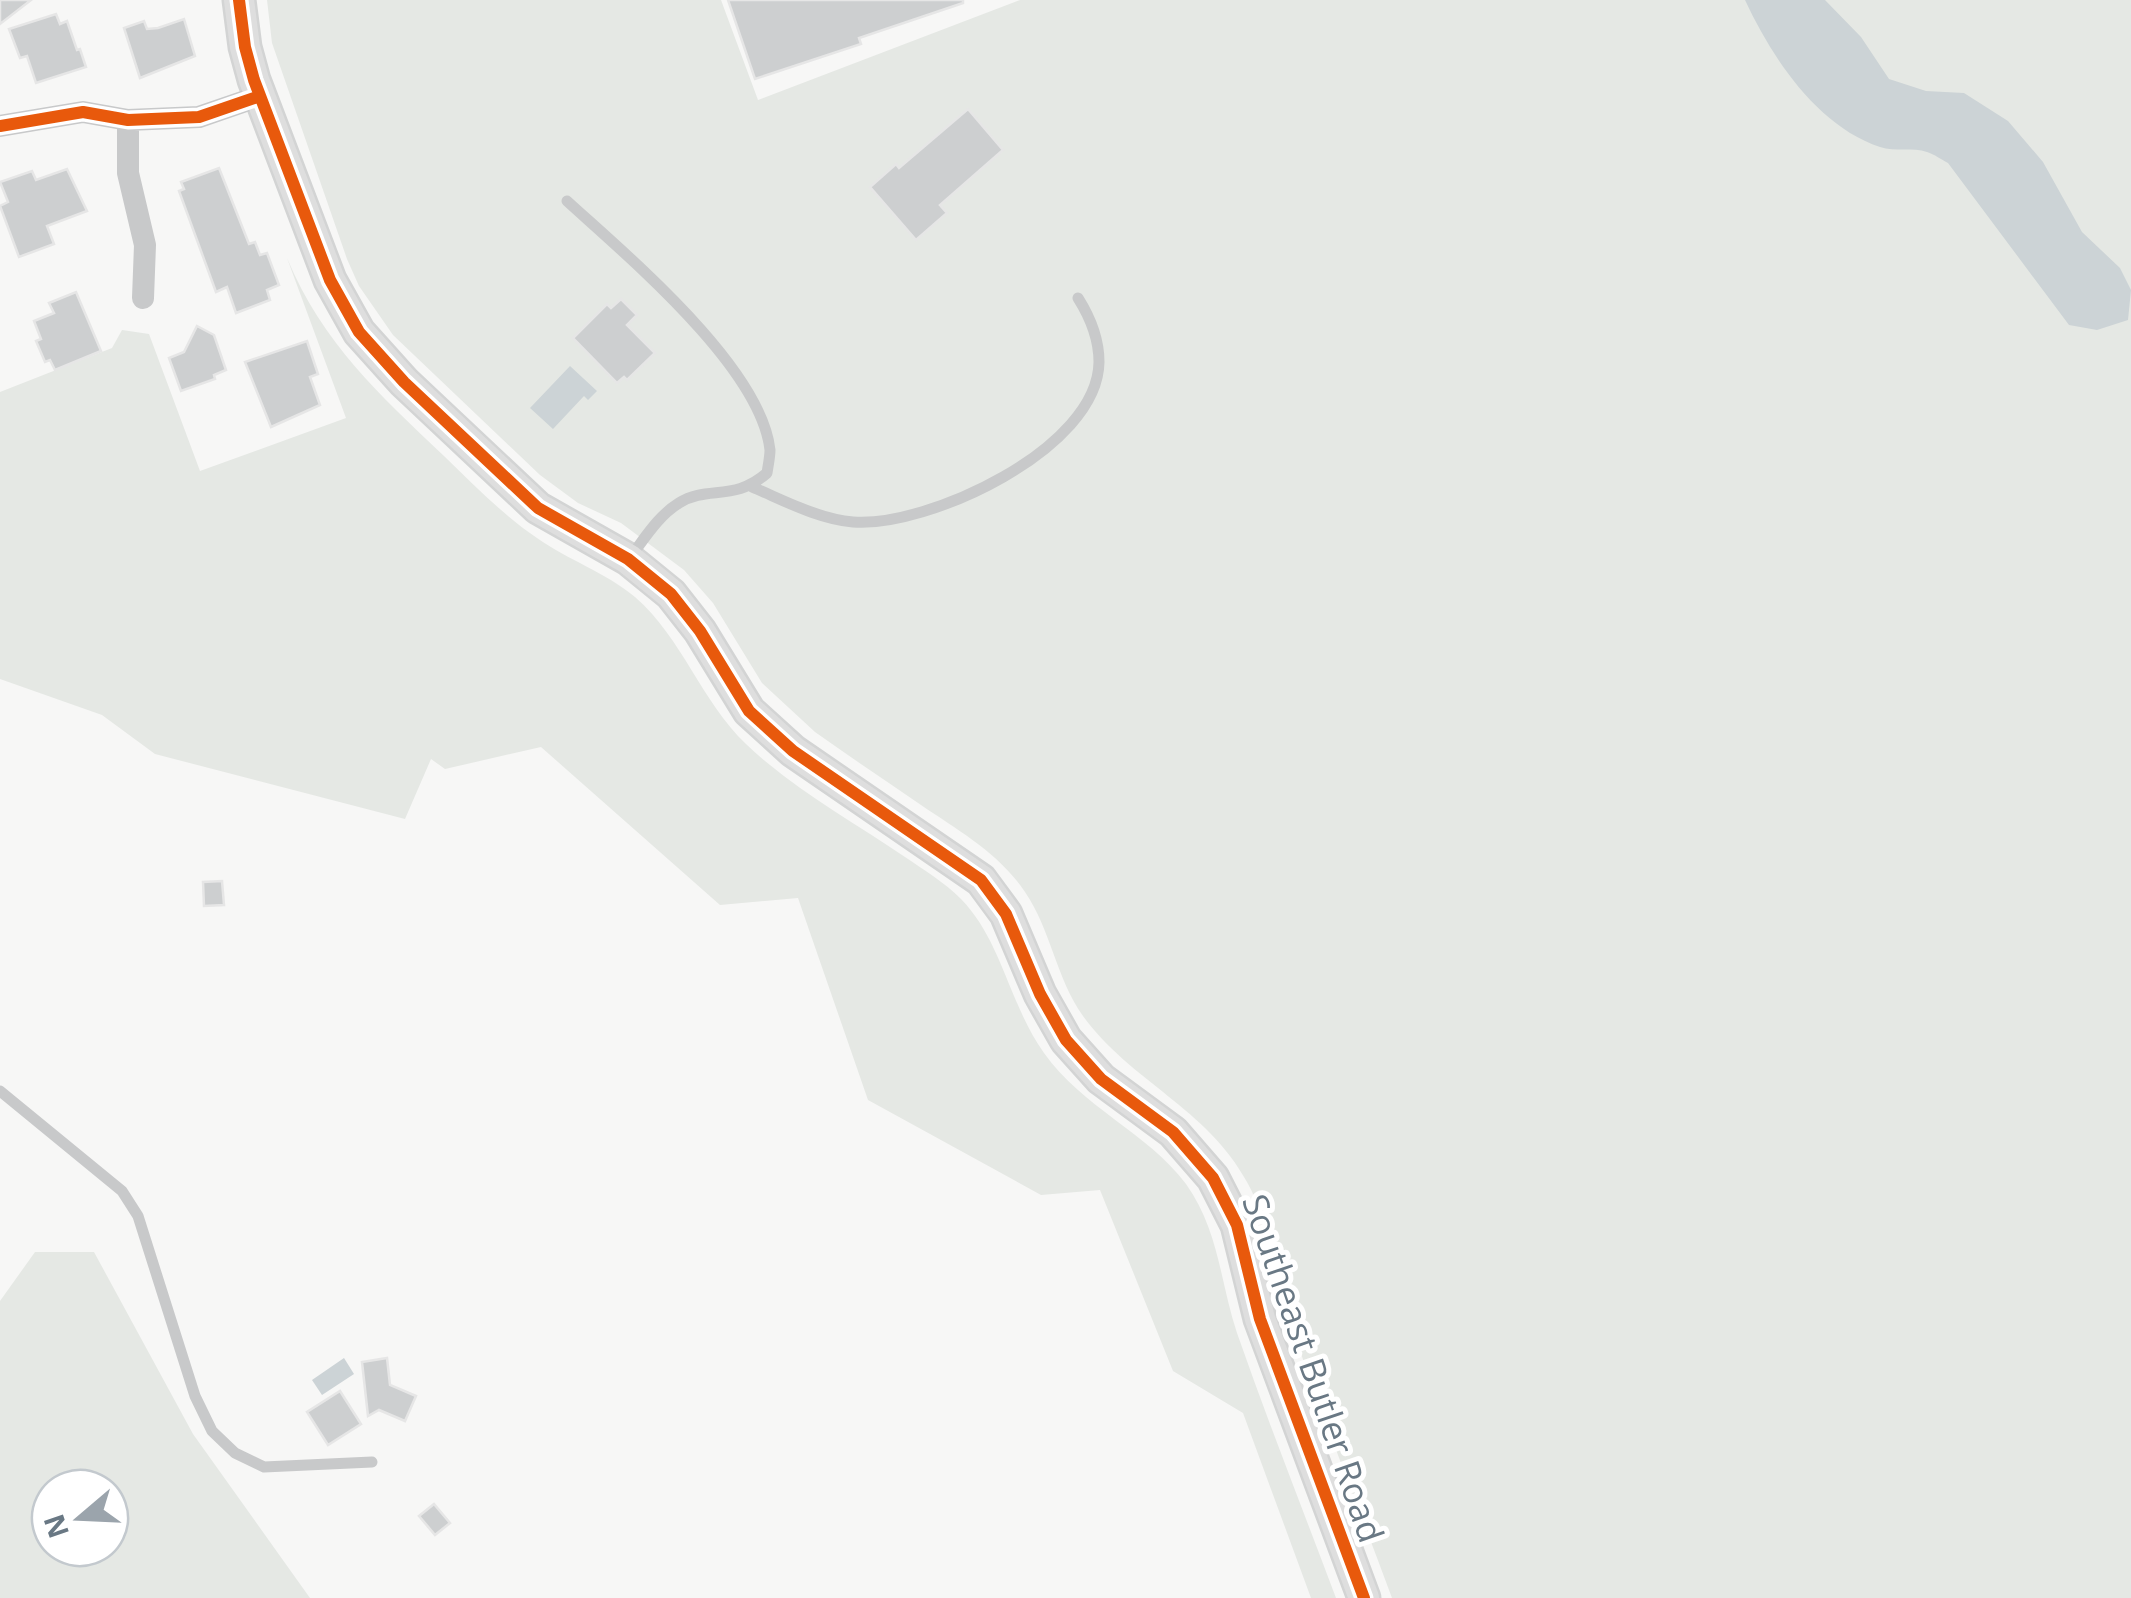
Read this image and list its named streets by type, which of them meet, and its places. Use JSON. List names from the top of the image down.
{
  "streets": {
    "main road": ["Southeast Butler Road"]
  },
  "north": "left"
}
